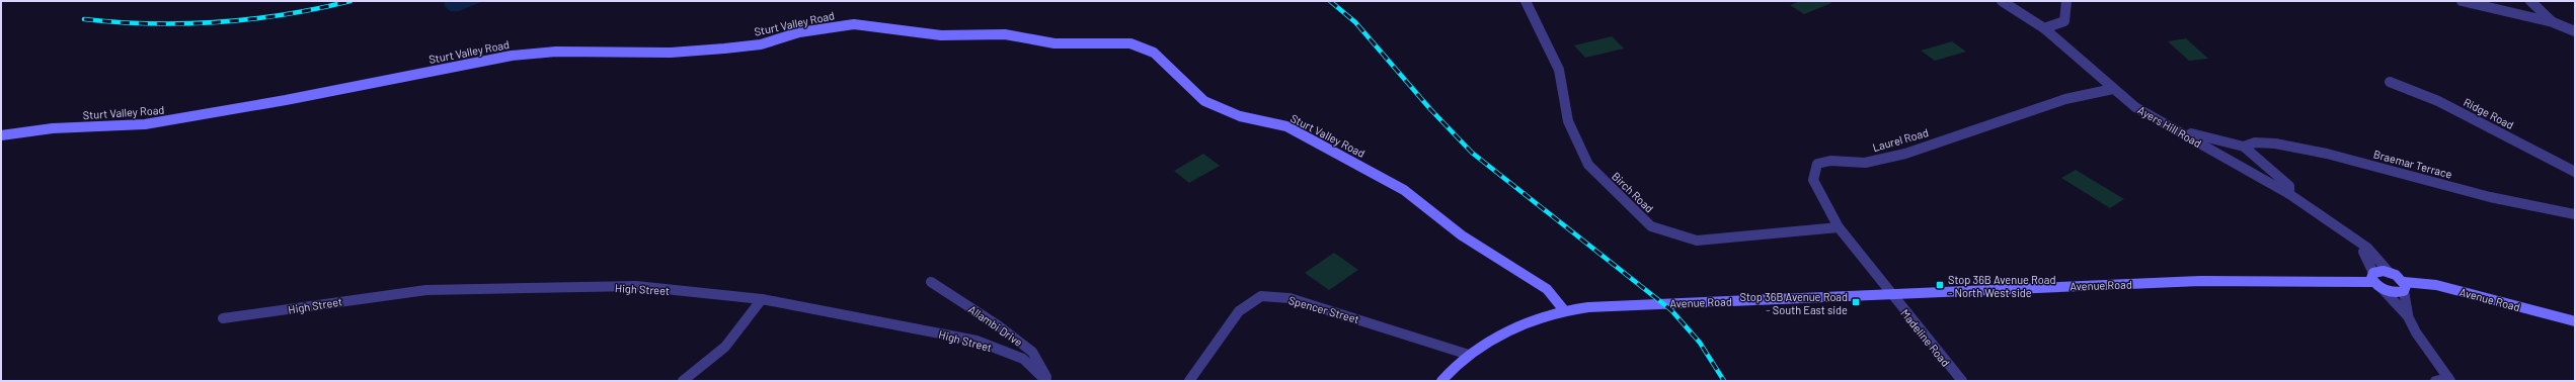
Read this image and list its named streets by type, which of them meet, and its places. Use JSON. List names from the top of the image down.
{
  "streets": {
    "street": [
      "Sturt Valley Road",
      "Ridge Road",
      "Ayers Hill Road",
      "Laurel Road",
      "Braemar Terrace",
      "Birch Road",
      "Avenue Road",
      "High Street",
      "Spencer Street",
      "Allambi Drive",
      "Madeline Road"
    ]
  },
  "crossings": [
    ["Sturt Valley Road", "Avenue Road"],
    ["Ayers Hill Road", "Laurel Road"],
    ["Ayers Hill Road", "Braemar Terrace"],
    ["Ayers Hill Road", "Avenue Road"],
    ["Laurel Road", "Birch Road"],
    ["Laurel Road", "Avenue Road"],
    ["Laurel Road", "Madeline Road"],
    ["Avenue Road", "Spencer Street"],
    ["Avenue Road", "Madeline Road"],
    ["High Street", "Allambi Drive"]
  ],
  "places": {
    "transit": ["Stop 36B Avenue Road - North West side", "Stop 36B Avenue Road - South East side"]
  }
}
